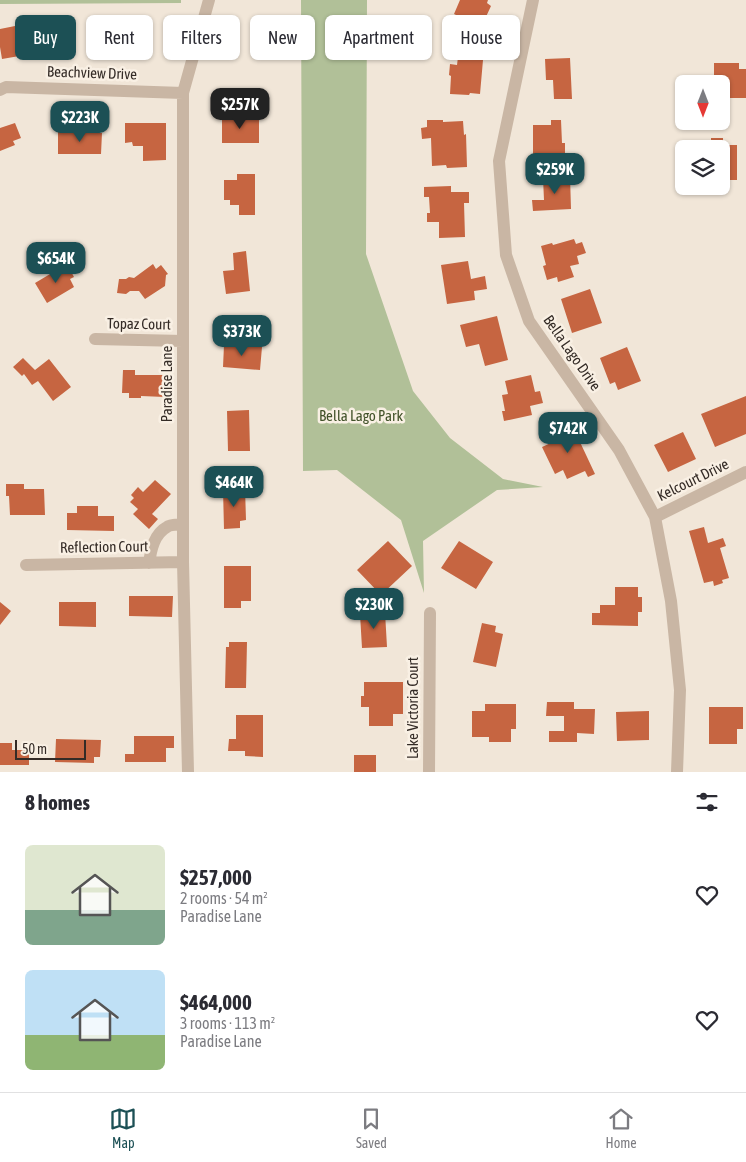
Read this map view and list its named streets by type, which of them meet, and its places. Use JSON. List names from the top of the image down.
{
  "streets": {
    "street": [
      "Beachview Drive",
      "Topaz Court",
      "Bella Lago Drive",
      "Paradise Lane",
      "Kelcourt Drive",
      "Reflection Court",
      "Lake Victoria Court"
    ]
  },
  "crossings": [
    ["Beachview Drive", "Paradise Lane"],
    ["Topaz Court", "Paradise Lane"],
    ["Bella Lago Drive", "Kelcourt Drive"],
    ["Paradise Lane", "Reflection Court"]
  ],
  "parks": ["Bella Lago Park"],
  "scale_bar": "50 m",
  "north": "bottom",
  "page": {
    "chip": [
      "Buy",
      "Rent",
      "Filters",
      "New",
      "Apartment",
      "House"
    ],
    "price": [
      "$257K",
      "$223K",
      "$259K",
      "$654K",
      "$373K",
      "$742K",
      "$464K",
      "$230K"
    ],
    "scale": "50 m",
    "heading": "8 homes",
    "list": [
      {
        "name": "$257,000",
        "note": "2 rooms · 54 m² · Paradise Lane"
      },
      {
        "name": "$464,000",
        "note": "3 rooms · 113 m² · Paradise Lane"
      }
    ],
    "tabs": ["Map", "Saved", "Home"]
  }
}
